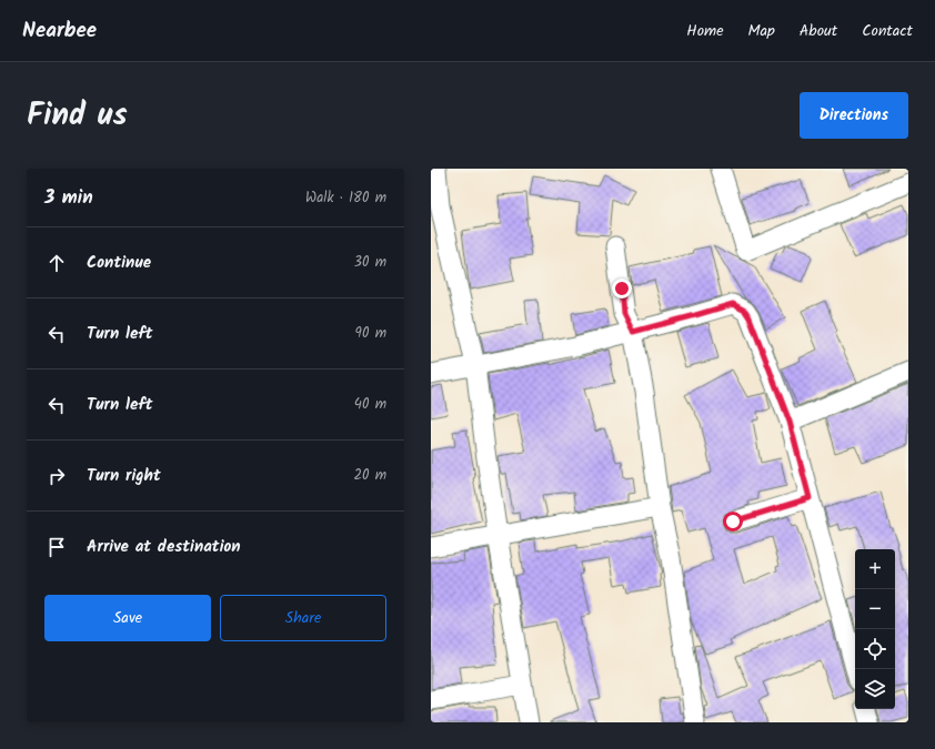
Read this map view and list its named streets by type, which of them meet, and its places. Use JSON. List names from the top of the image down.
{
  "page": {
    "header": "Nearbee",
    "nav": [
      "Home",
      "Map",
      "About",
      "Contact"
    ],
    "title": "Find us",
    "buttons": [
      "Directions",
      ["Save", "Share"]
    ],
    "heading": ["3 min", "Walk · 180 m"],
    "list": [
      ["Continue", "30 m"],
      ["Turn left", "90 m"],
      ["Turn left", "40 m"],
      ["Turn right", "20 m"],
      "Arrive at destination"
    ],
    "map_buttons": ["+", "−"]
  }
}
